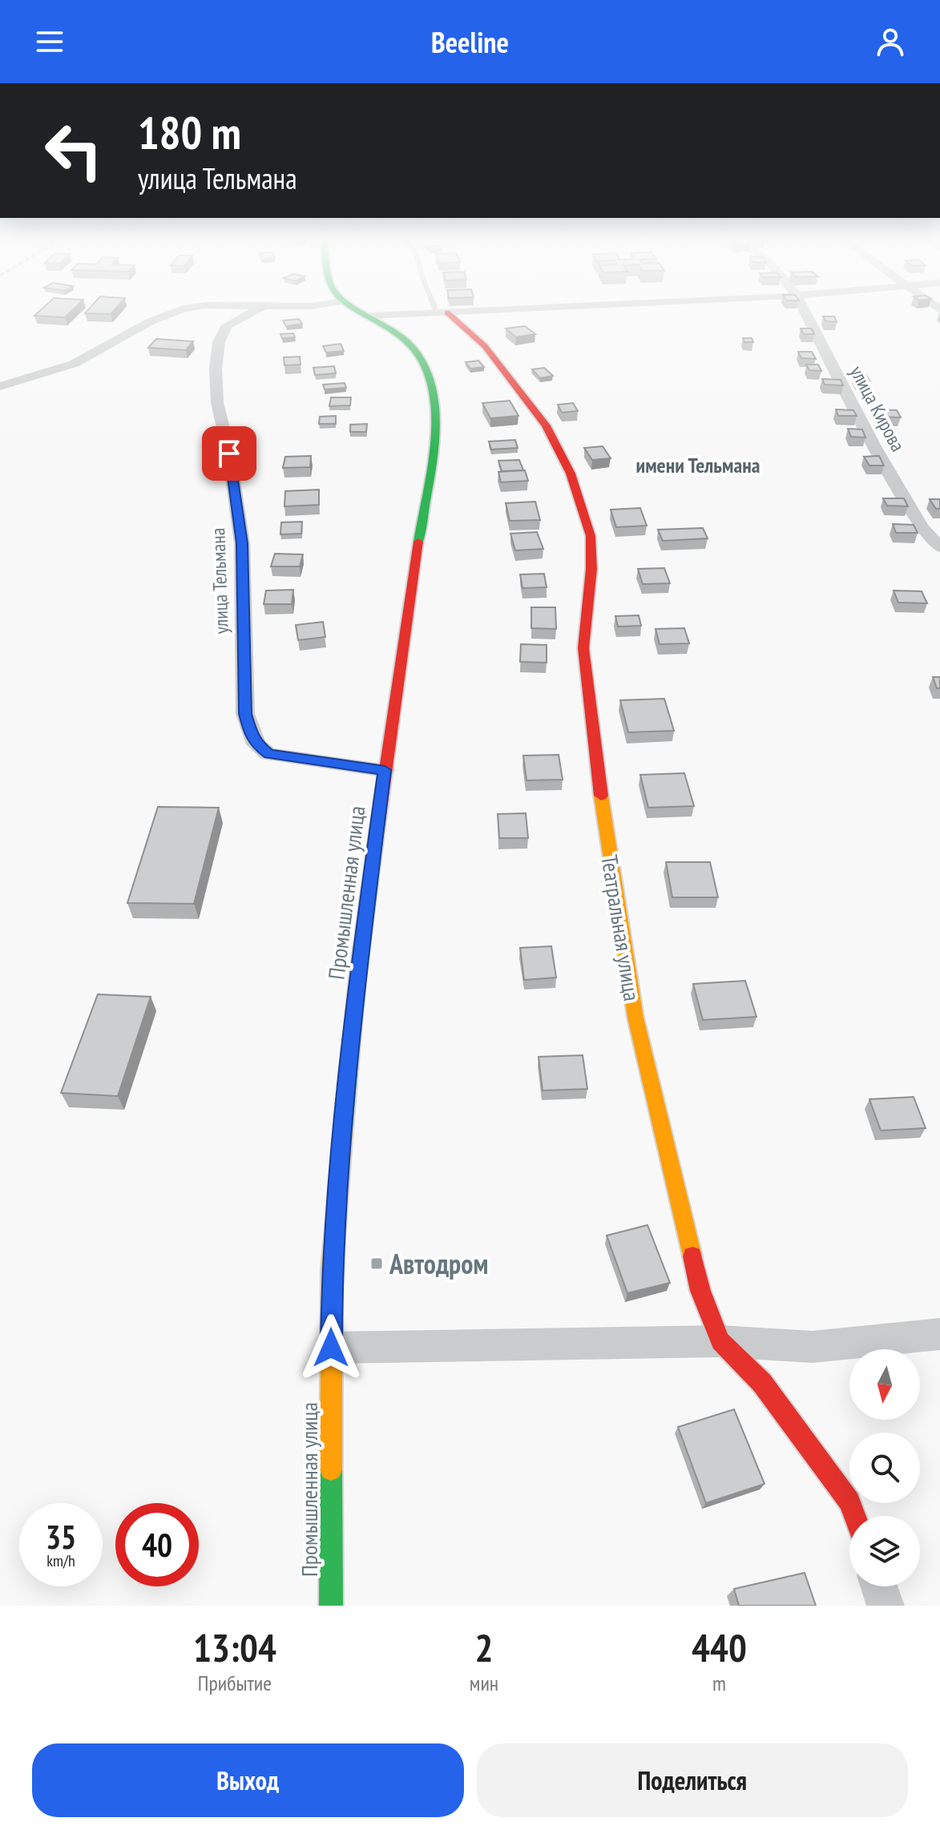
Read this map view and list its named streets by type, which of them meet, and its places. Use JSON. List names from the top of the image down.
{
  "streets": {
    "street": [
      "улица Кирова",
      "улица Тельмана",
      "Промышленная улица",
      "Театральная улица"
    ]
  },
  "crossings": [
    ["улица Тельмана", "Промышленная улица"]
  ],
  "districts": ["имени Тельмана"],
  "places": {
    "transit": ["Автодром"]
  },
  "north": "bottom",
  "page": {
    "header": "Beeline",
    "turn": ["180 m", "улица Тельмана"],
    "speed": "35 km/h",
    "limit": "40",
    "eta": [
      "13:04",
      "Прибытие",
      "2",
      "мин",
      "440",
      "m"
    ],
    "buttons": ["Выход", "Поделиться"]
  }
}
